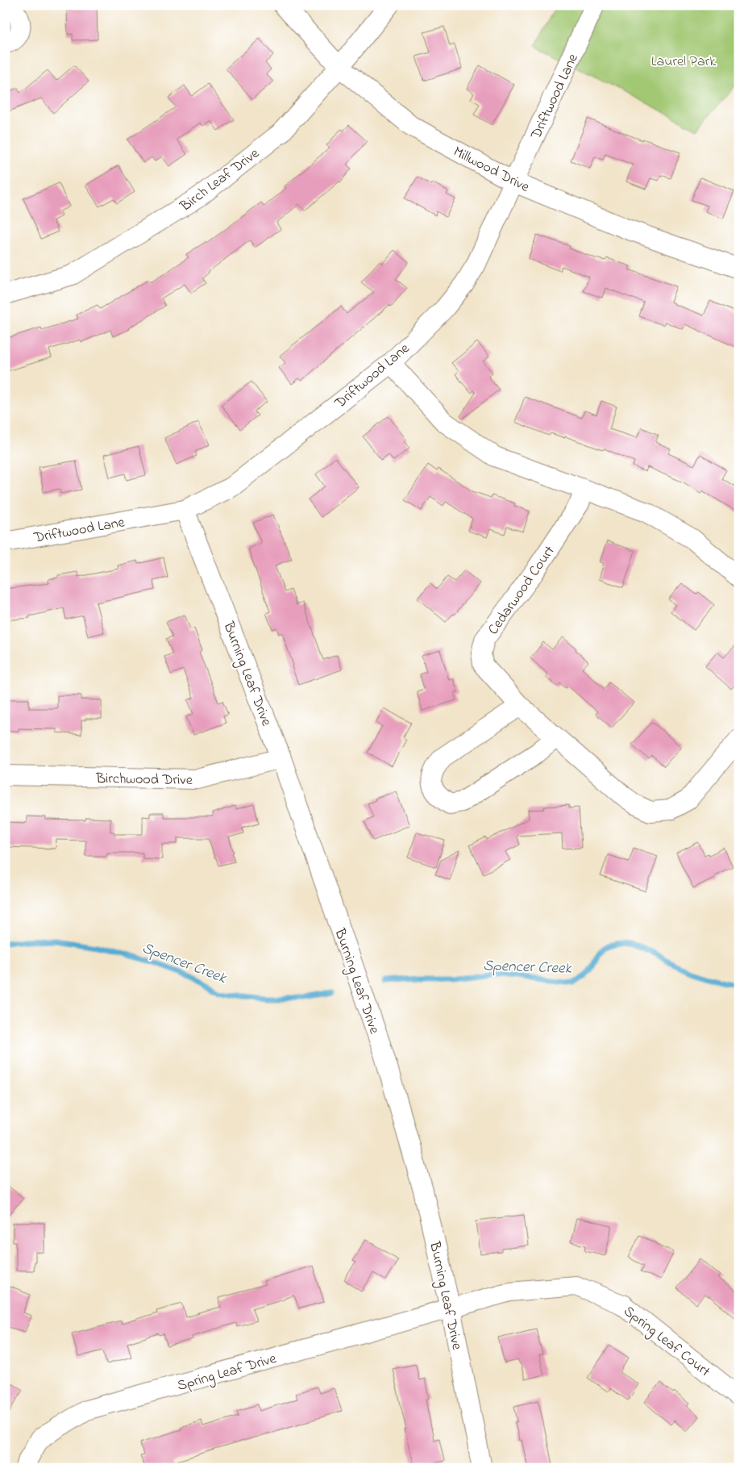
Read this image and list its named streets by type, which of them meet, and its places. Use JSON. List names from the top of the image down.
{
  "streets": {
    "street": [
      "Driftwood Lane",
      "Millwood Drive",
      "Birch Leaf Drive",
      "Cedarwood Court",
      "Burning Leaf Drive",
      "Birchwood Drive",
      "Spring Leaf Court",
      "Spring Leaf Drive"
    ]
  },
  "crossings": [
    ["Driftwood Lane", "Millwood Drive"],
    ["Driftwood Lane", "Burning Leaf Drive"],
    ["Millwood Drive", "Birch Leaf Drive"],
    ["Burning Leaf Drive", "Birchwood Drive"],
    ["Burning Leaf Drive", "Spring Leaf Court"],
    ["Burning Leaf Drive", "Spring Leaf Drive"],
    ["Spring Leaf Court", "Spring Leaf Drive"]
  ],
  "water": ["Spencer Creek"],
  "parks": ["Laurel Park"]
}
